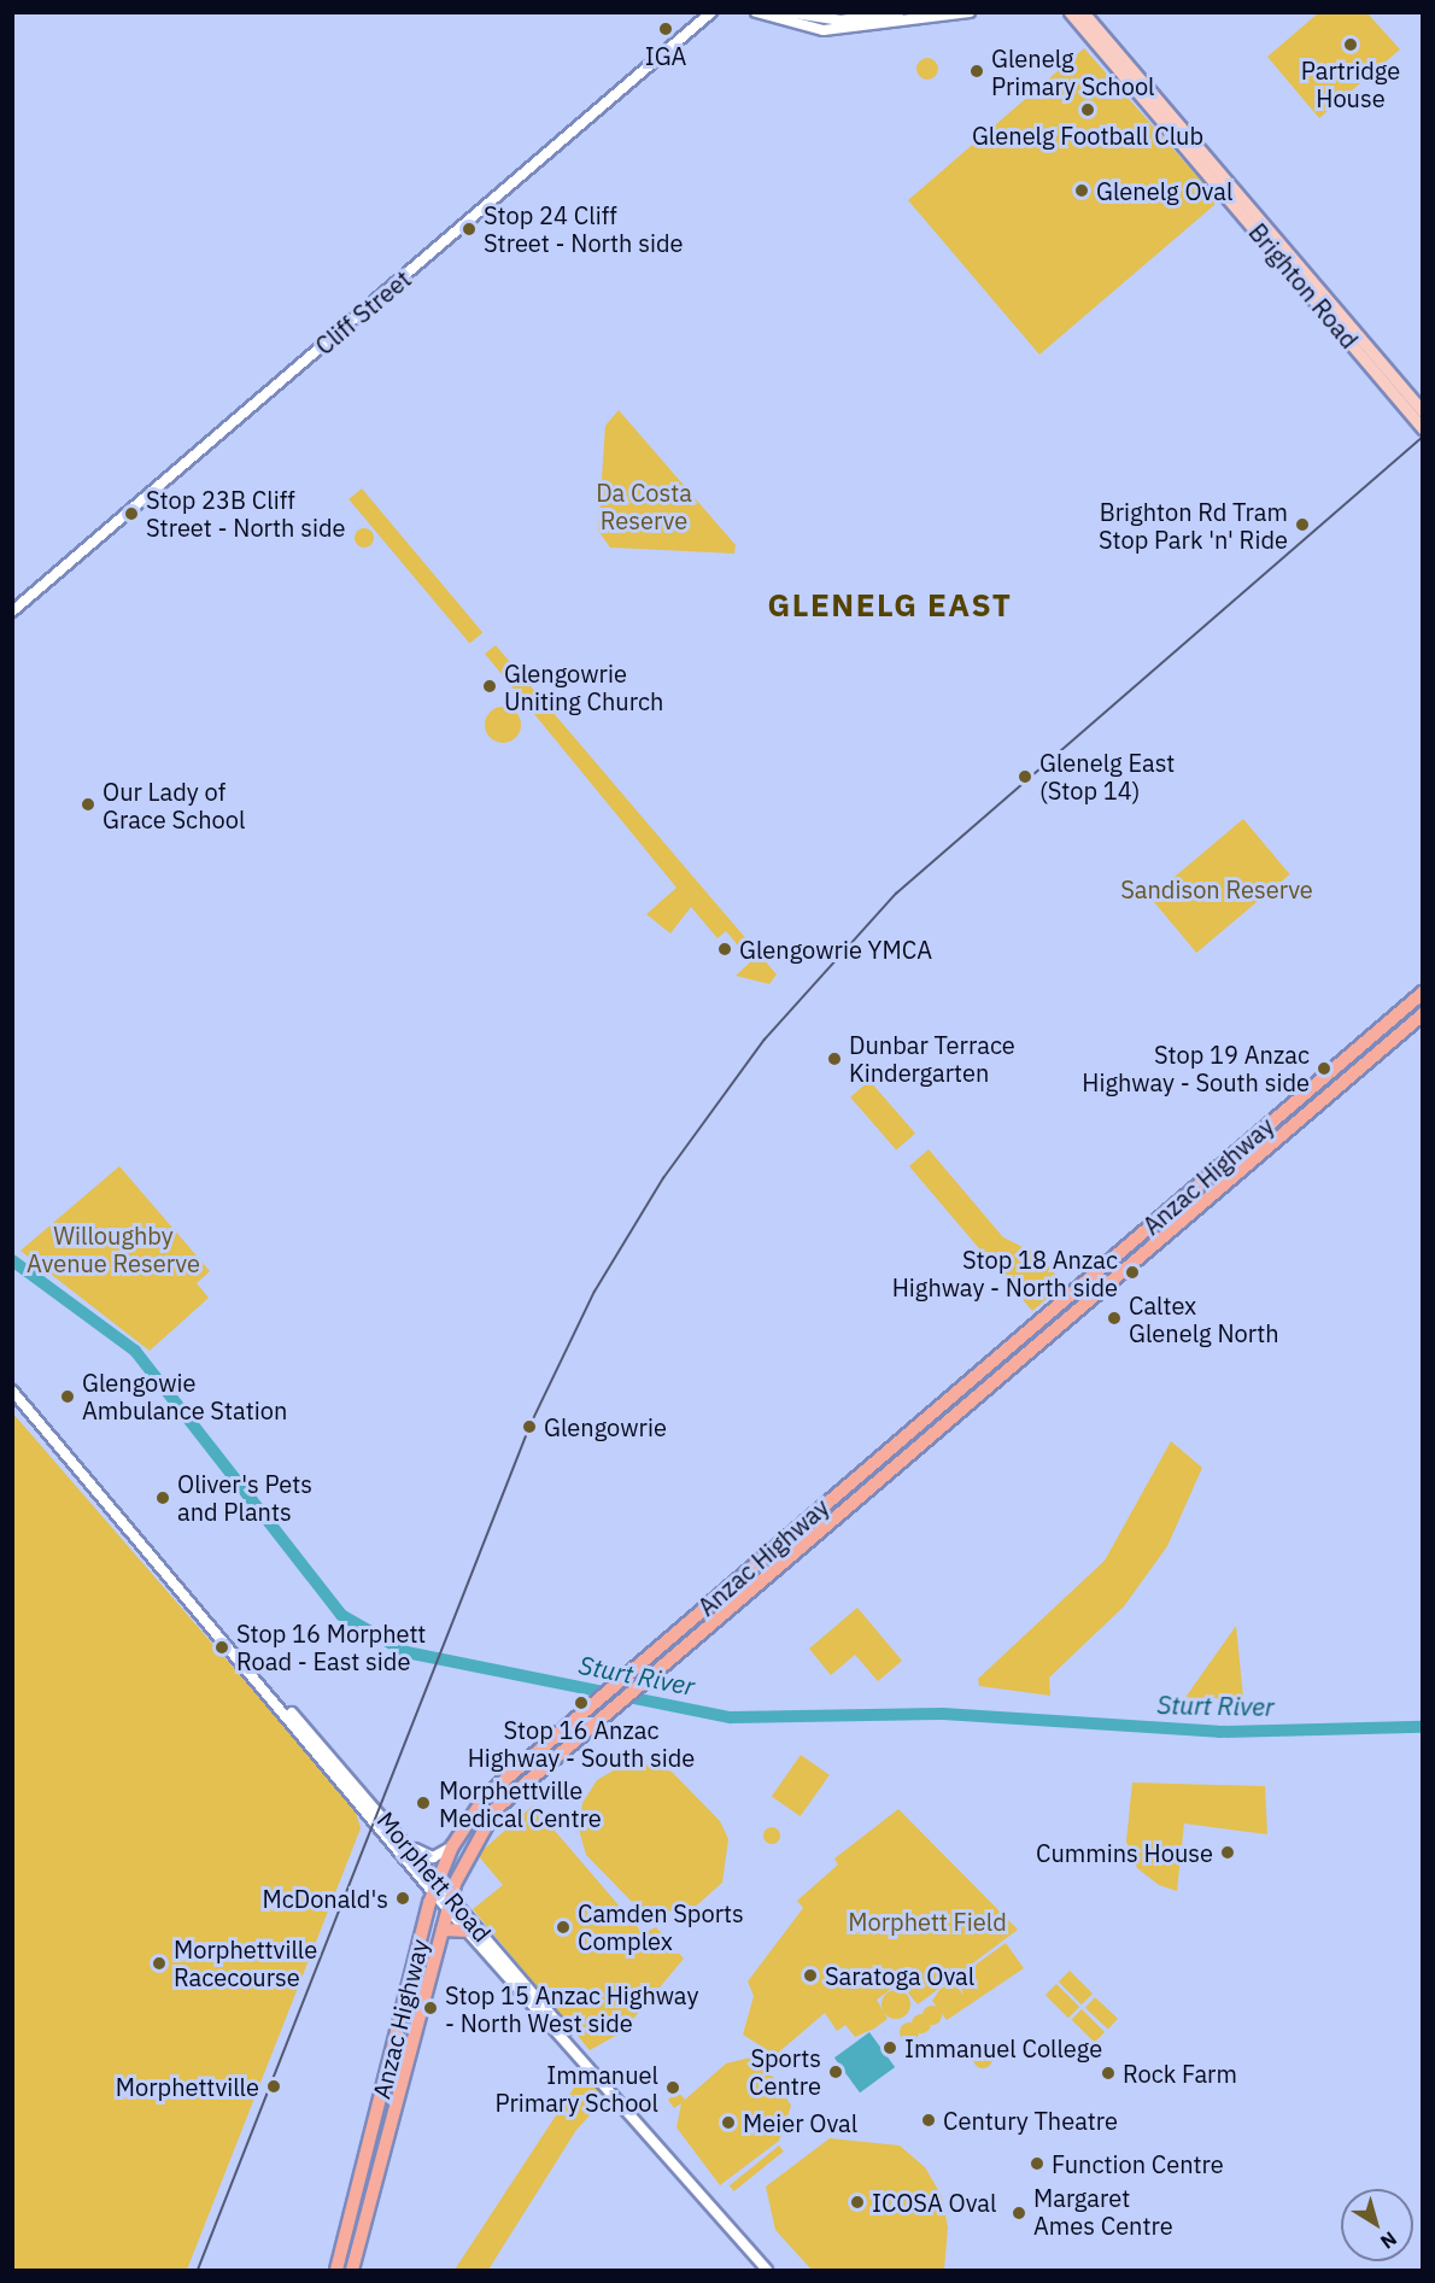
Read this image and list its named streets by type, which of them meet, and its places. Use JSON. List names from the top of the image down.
{
  "streets": {
    "highway": ["Anzac Highway"],
    "main road": ["Brighton Road"],
    "street": ["Cliff Street", "Morphett Road"]
  },
  "crossings": [
    ["Anzac Highway", "Morphett Road"]
  ],
  "districts": ["GLENELG EAST"],
  "water": ["Sturt River"],
  "parks": [
    "Da Costa Reserve",
    "Sandison Reserve",
    "Willoughby Avenue Reserve",
    "Morphett Field"
  ],
  "places": [
    "IGA",
    "Partridge House",
    "Glenelg Primary School",
    "Glenelg Football Club",
    "Glenelg Oval",
    "Stop 24 Cliff Street - North side",
    "Stop 23B Cliff Street - North side",
    "Brighton Rd Tram Stop Park 'n' Ride",
    "Glengowrie Uniting Church",
    "Glenelg East (Stop 14)",
    "Our Lady of Grace School",
    "Glengowrie YMCA",
    "Dunbar Terrace Kindergarten",
    "Stop 19 Anzac Highway - South side",
    "Stop 18 Anzac Highway - North side",
    "Caltex Glenelg North",
    "Glengowie Ambulance Station",
    "Glengowrie",
    "Oliver's Pets and Plants",
    "Stop 16 Morphett Road - East side",
    "Stop 16 Anzac Highway - South side",
    "Morphettville Medical Centre",
    "Cummins House",
    "McDonald's",
    "Camden Sports Complex",
    "Morphettville Racecourse",
    "Saratoga Oval",
    "Stop 15 Anzac Highway - North West side",
    "Immanuel College",
    "Sports Centre",
    "Rock Farm",
    "Morphettville",
    "Immanuel Primary School",
    "Century Theatre",
    "Meier Oval",
    "Function Centre",
    "ICOSA Oval",
    "Margaret Ames Centre"
  ],
  "north": "bottom right"
}
